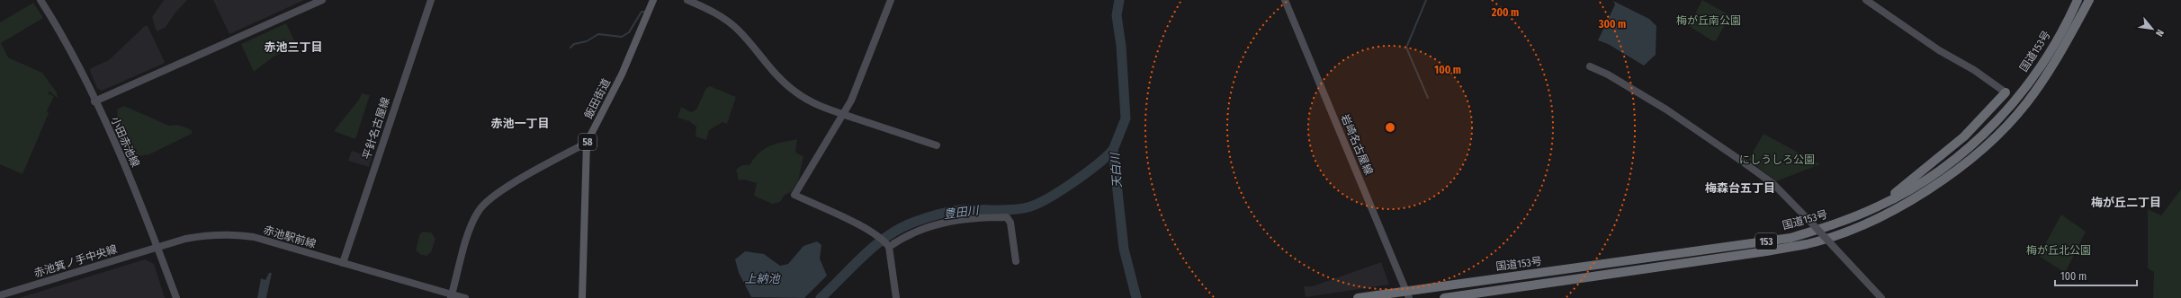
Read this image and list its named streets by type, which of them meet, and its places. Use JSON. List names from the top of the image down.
{
  "streets": {
    "highway": ["国道153号", "153"],
    "main road": ["飯田街道", "58"],
    "street": [
      "平針名古屋線",
      "小田赤池線",
      "岩崎名古屋線",
      "赤池駅前線",
      "赤池箕ノ手中央線"
    ]
  },
  "crossings": [
    ["国道153号", "岩崎名古屋線"],
    ["平針名古屋線", "赤池駅前線"],
    ["小田赤池線", "赤池駅前線"],
    ["小田赤池線", "赤池箕ノ手中央線"],
    ["赤池駅前線", "赤池箕ノ手中央線"]
  ],
  "districts": [
    "赤池三丁目",
    "赤池一丁目",
    "梅森台五丁目",
    "梅が丘二丁目"
  ],
  "water": ["天白川", "豊田川", "上納池"],
  "parks": ["梅が丘南公園", "にしうしろ公園", "梅が丘北公園"],
  "scale_bar": "100 m",
  "north": "bottom right",
  "rings": ["200 m", "300 m", "100 m"]
}
